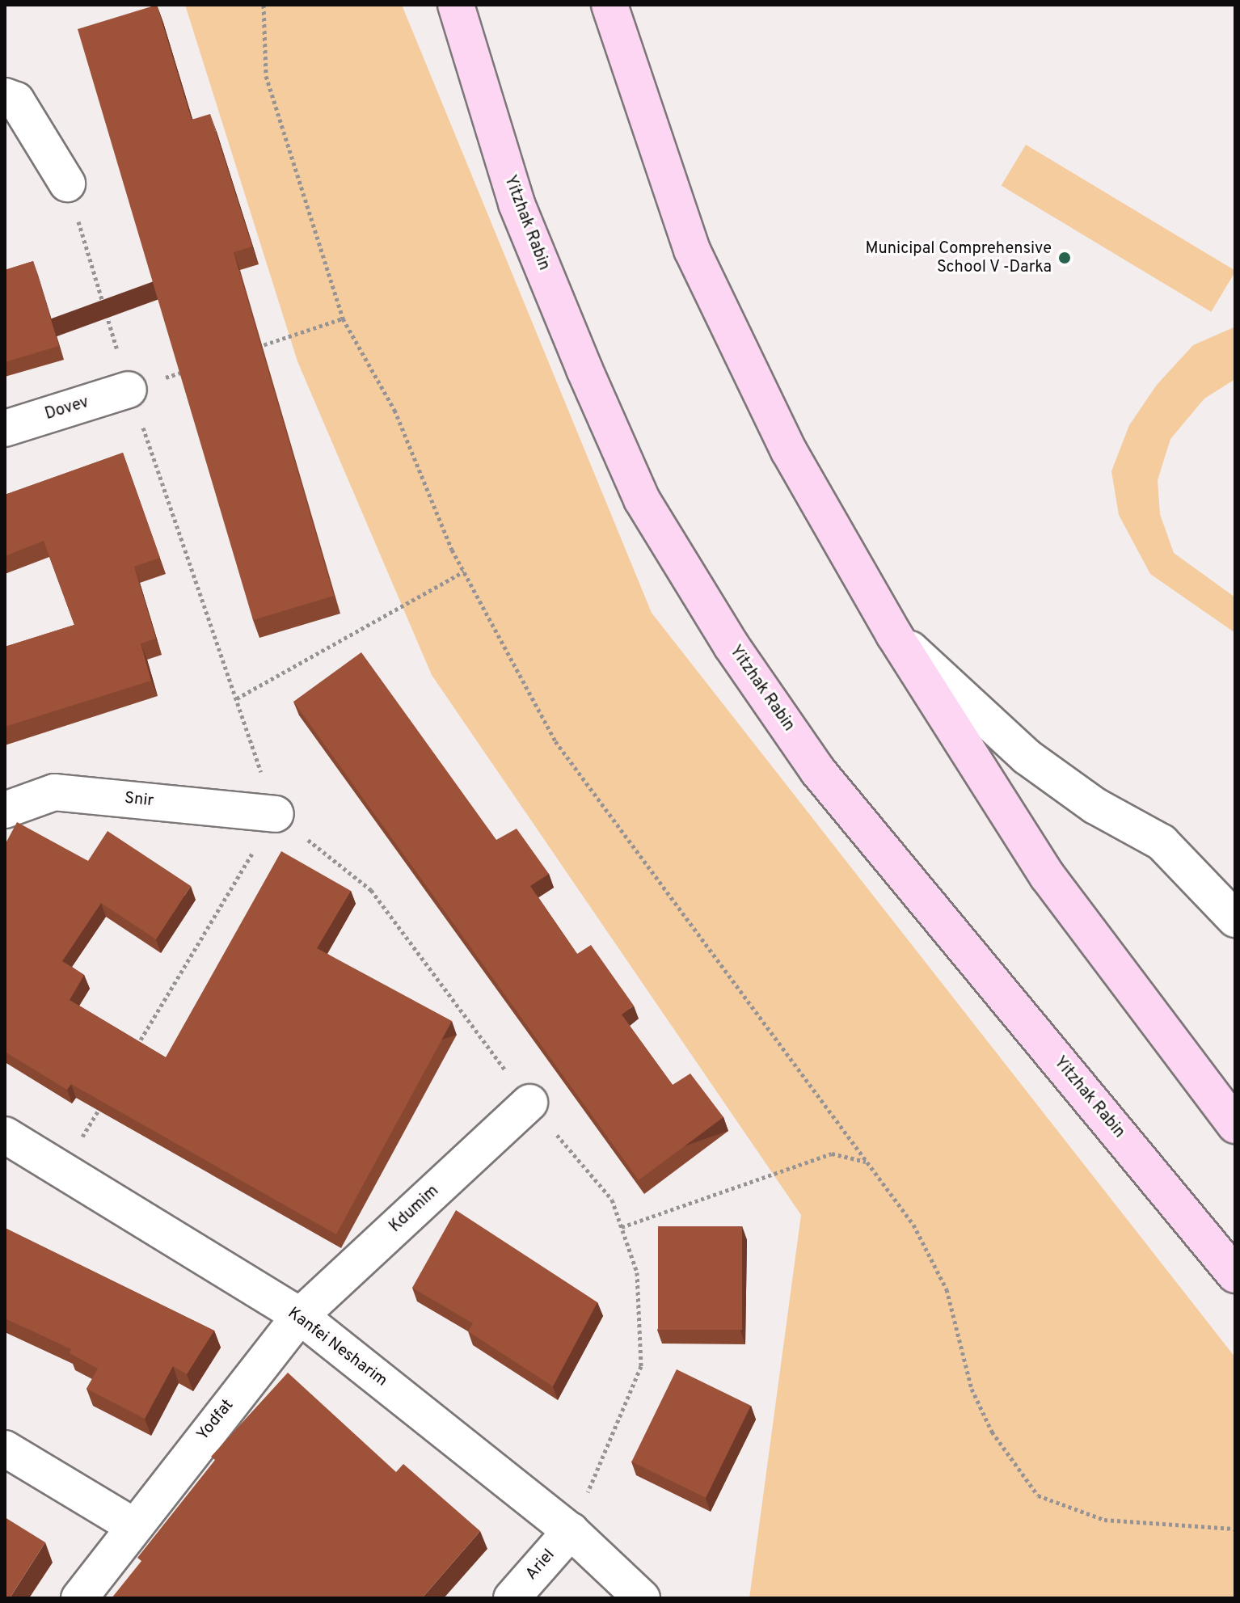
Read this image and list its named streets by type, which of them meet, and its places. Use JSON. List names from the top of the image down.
{
  "streets": {
    "main road": ["Yitzhak Rabin"],
    "street": [
      "Dovev",
      "Snir",
      "Kdumim",
      "Kanfei Nesharim",
      "Yodfat",
      "Ariel"
    ]
  },
  "crossings": [
    ["Kdumim", "Kanfei Nesharim"],
    ["Kdumim", "Yodfat"],
    ["Kanfei Nesharim", "Yodfat"],
    ["Kanfei Nesharim", "Ariel"]
  ],
  "places": ["Municipal Comprehensive School V -Darka"]
}
